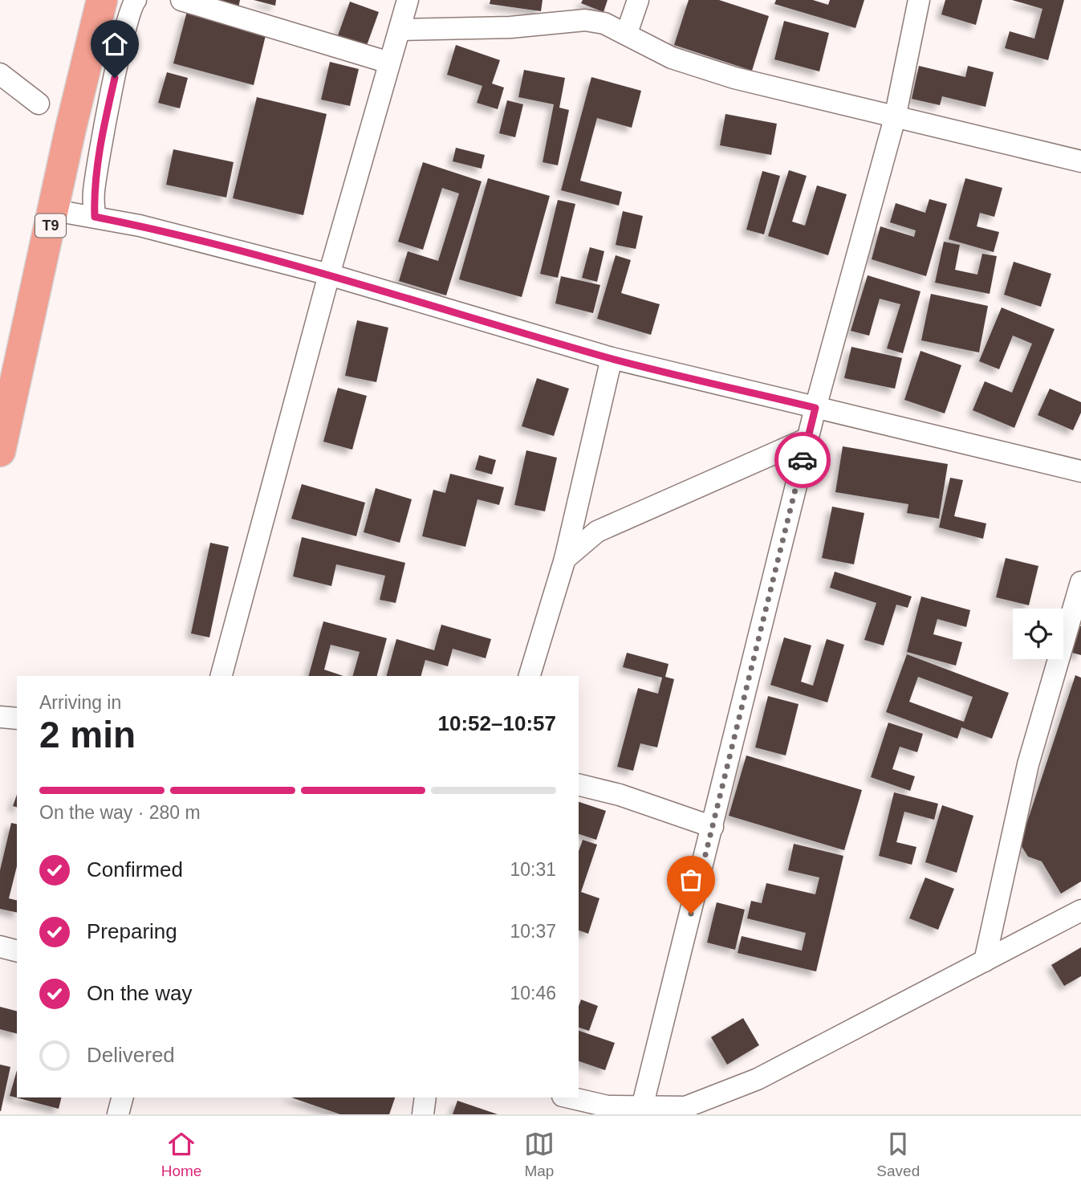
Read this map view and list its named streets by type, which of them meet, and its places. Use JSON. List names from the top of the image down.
{
  "streets": {
    "highway": ["T9"]
  },
  "page": {
    "heading": ["2 min", "Arriving in", "10:52–10:57"],
    "bar": "On the way · 280 m",
    "list": [
      ["Confirmed", "10:31"],
      ["Preparing", "10:37"],
      ["On the way", "10:46"],
      "Delivered"
    ],
    "tabs": ["Home", "Map", "Saved"]
  }
}
